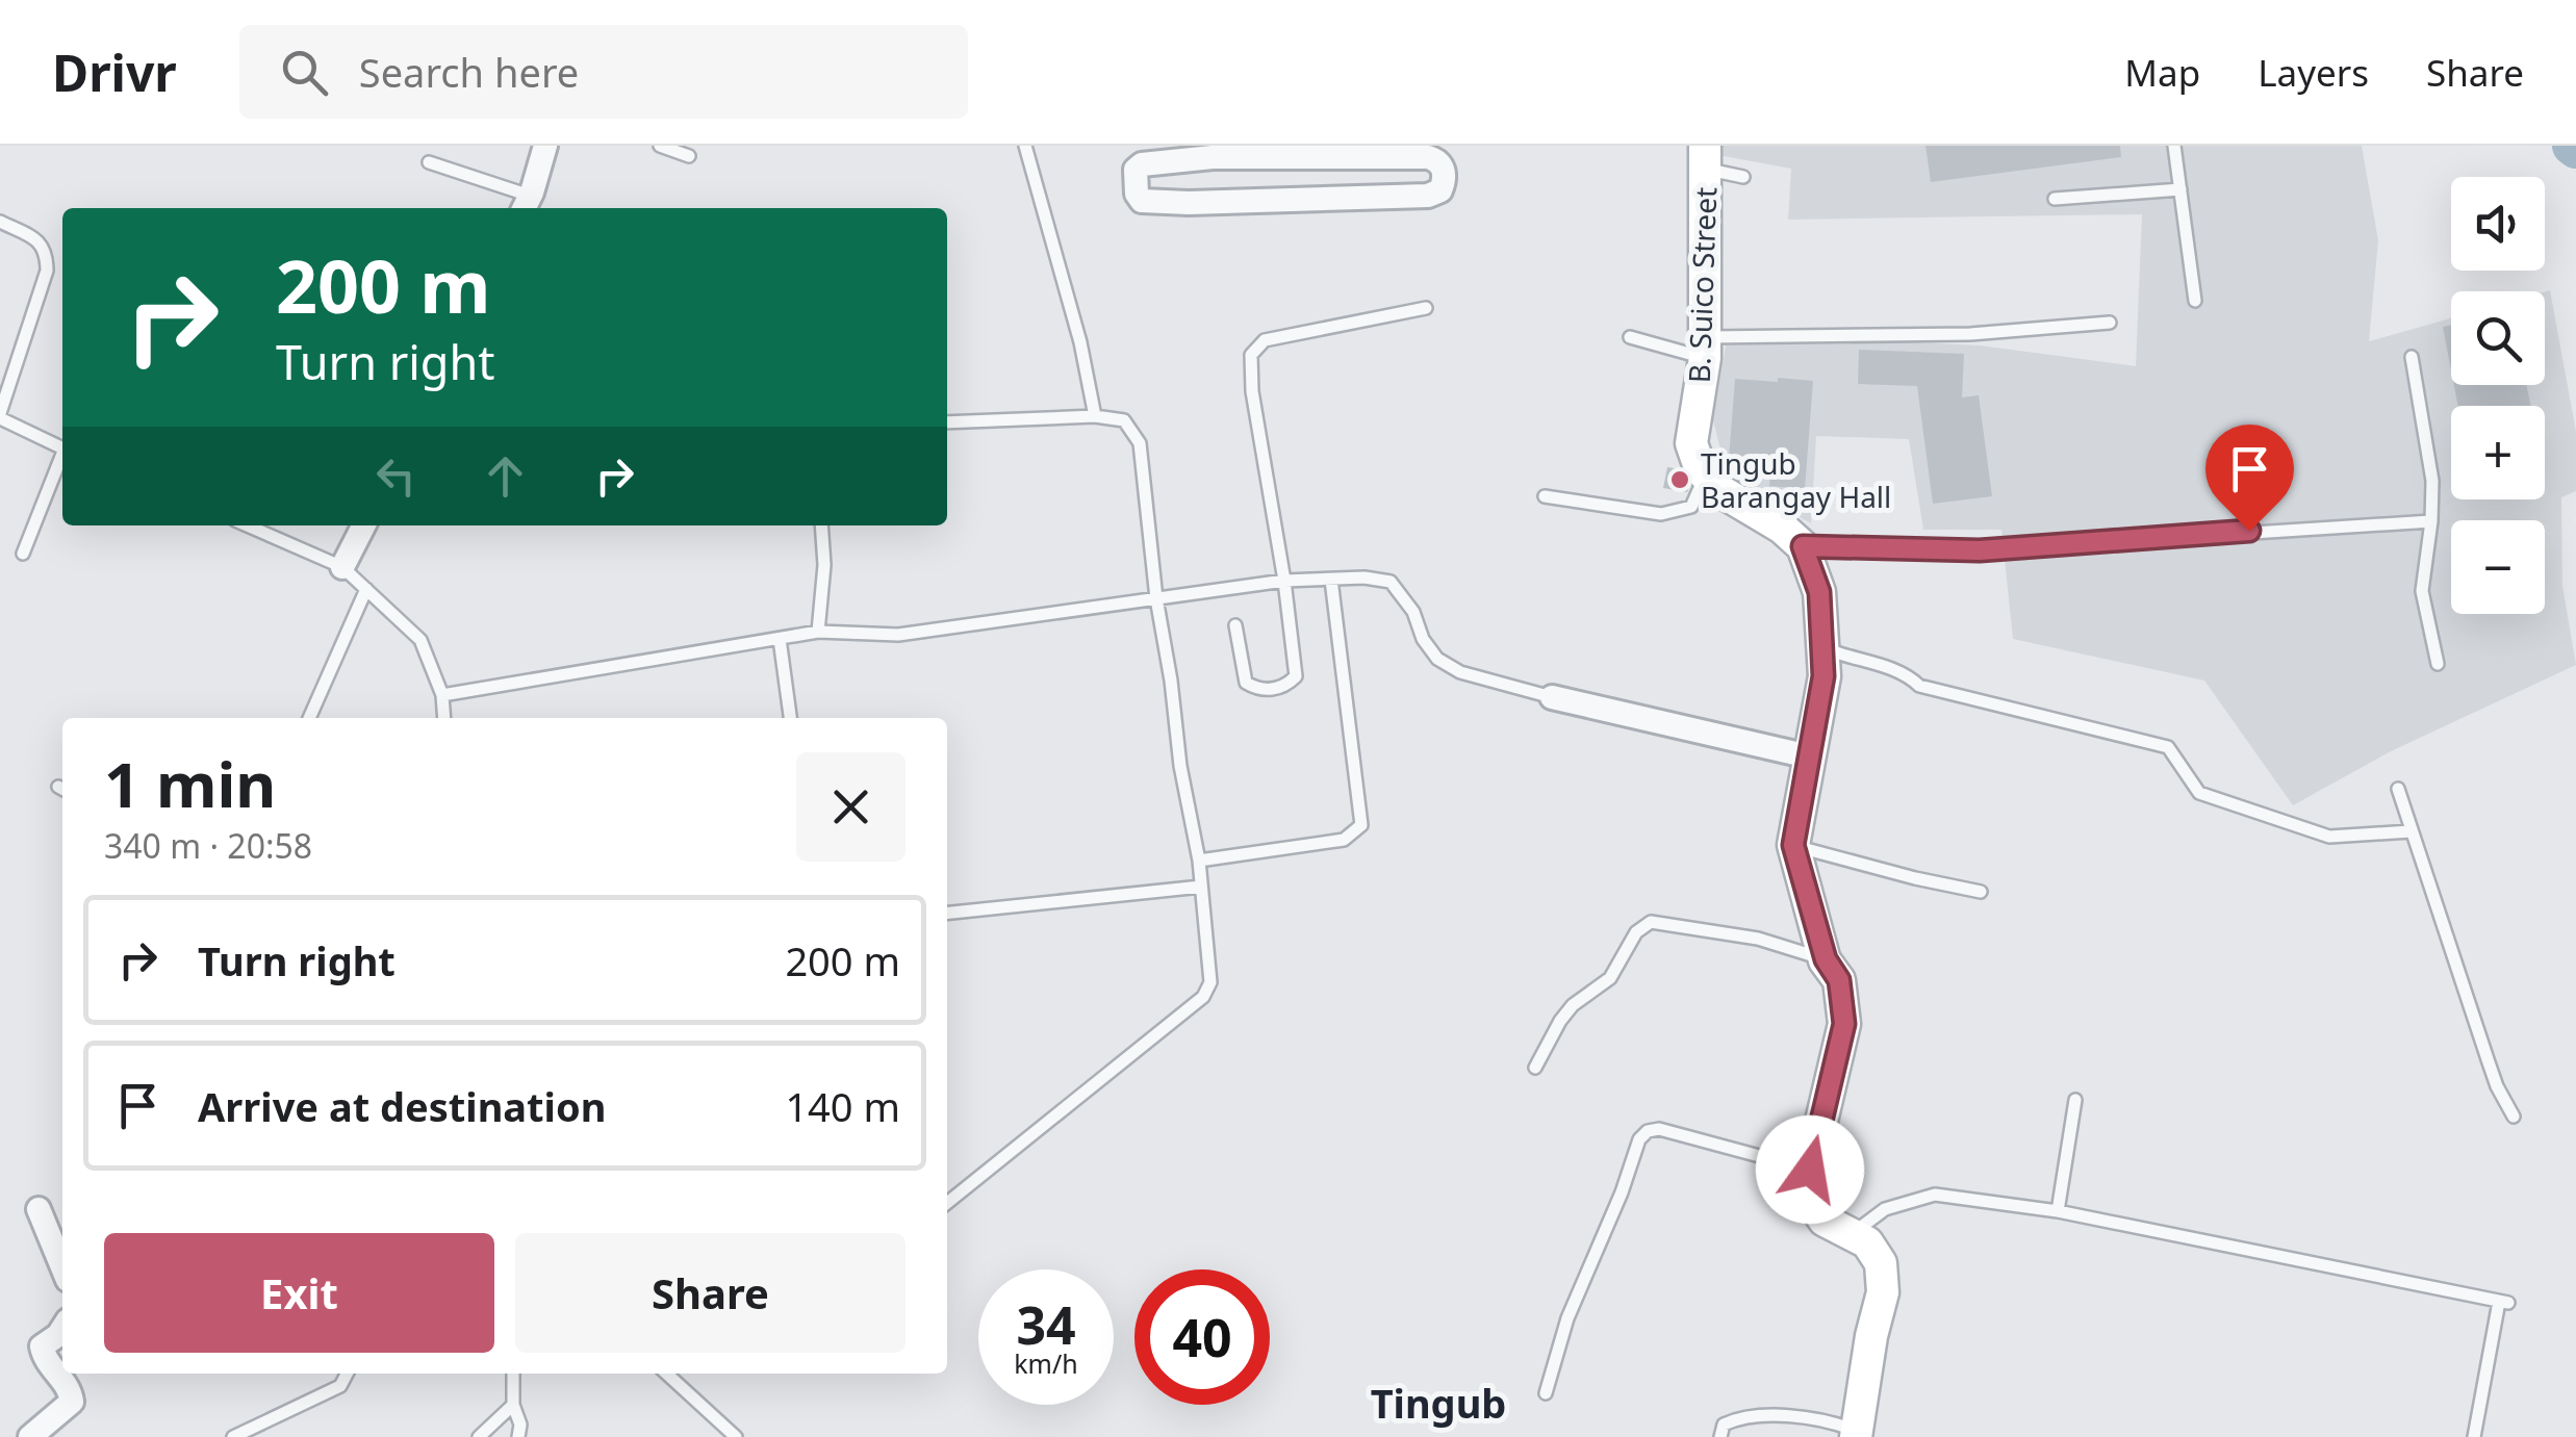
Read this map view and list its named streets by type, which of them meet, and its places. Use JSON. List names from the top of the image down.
{
  "streets": {
    "street": ["B. Suico Street"]
  },
  "districts": ["Tingub"],
  "places": ["Tingub Barangay Hall"],
  "page": {
    "header": "Drivr",
    "search": "Search here",
    "nav": ["Map", "Layers", "Share"],
    "map_buttons": ["+", "−"],
    "turn": ["200 m", "Turn right"],
    "heading": ["1 min", "340 m · 20:58"],
    "list": [
      {
        "name": "Turn right",
        "value": "200 m"
      },
      {
        "name": "Arrive at destination",
        "value": "140 m"
      }
    ],
    "buttons": ["Exit", "Share"],
    "speed": "34 km/h",
    "limit": "40"
  }
}
